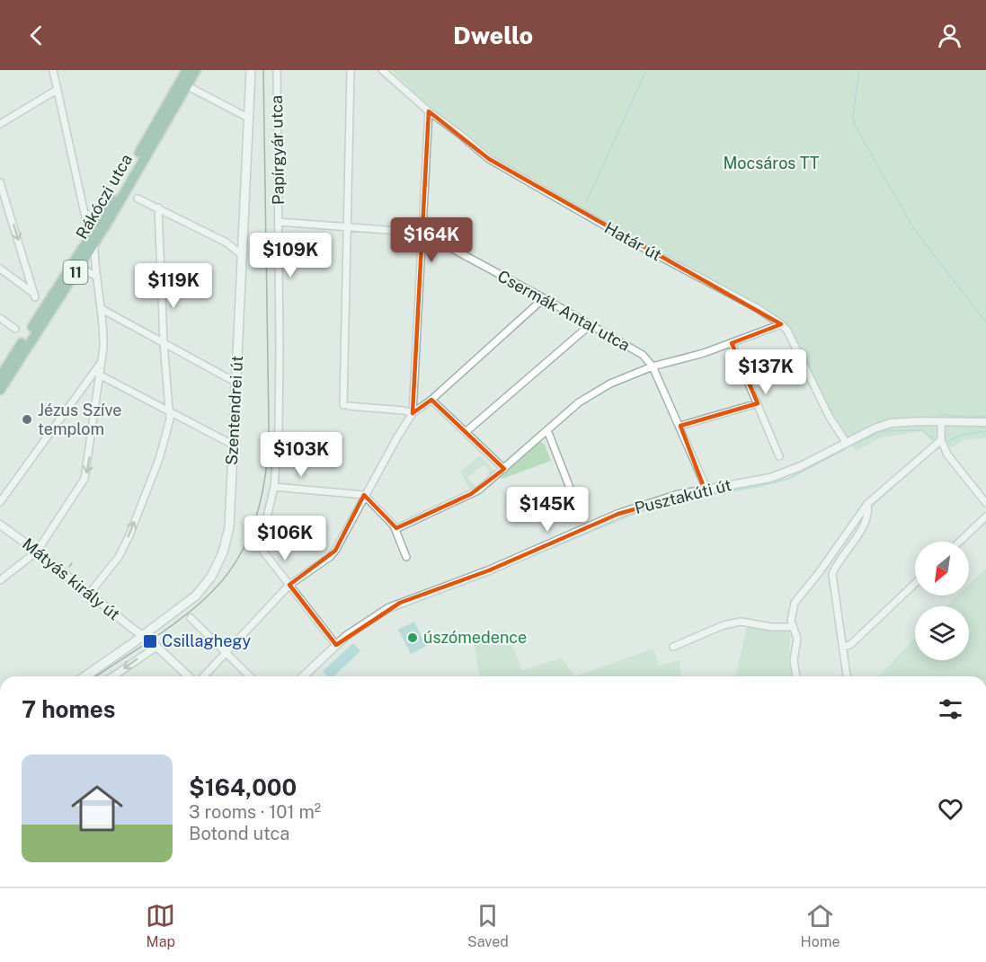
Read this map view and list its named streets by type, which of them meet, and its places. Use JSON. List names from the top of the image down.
{
  "streets": {
    "main road": ["Rákóczi utca", "11", "Szentendrei út"],
    "street": [
      "Papírgyár utca",
      "Határ út",
      "Csermák Antal utca",
      "Pusztakúti út",
      "Mátyás király út"
    ]
  },
  "crossings": [
    ["Papírgyár utca", "Csermák Antal utca"],
    ["Határ út", "Pusztakúti út"],
    ["Szentendrei út", "Mátyás király út"]
  ],
  "parks": ["Mocsáros TT"],
  "places": {
    "other": ["Jézus Szíve templom", "úszómedence"],
    "transit": ["Csillaghegy"]
  },
  "north": "bottom left",
  "page": {
    "header": "Dwello",
    "price": [
      "$164K",
      "$109K",
      "$119K",
      "$137K",
      "$103K",
      "$145K",
      "$106K"
    ],
    "heading": "7 homes",
    "list": [
      {
        "name": "$164,000",
        "note": "3 rooms · 101 m² · Botond utca"
      }
    ],
    "tabs": ["Map", "Saved", "Home"]
  }
}
